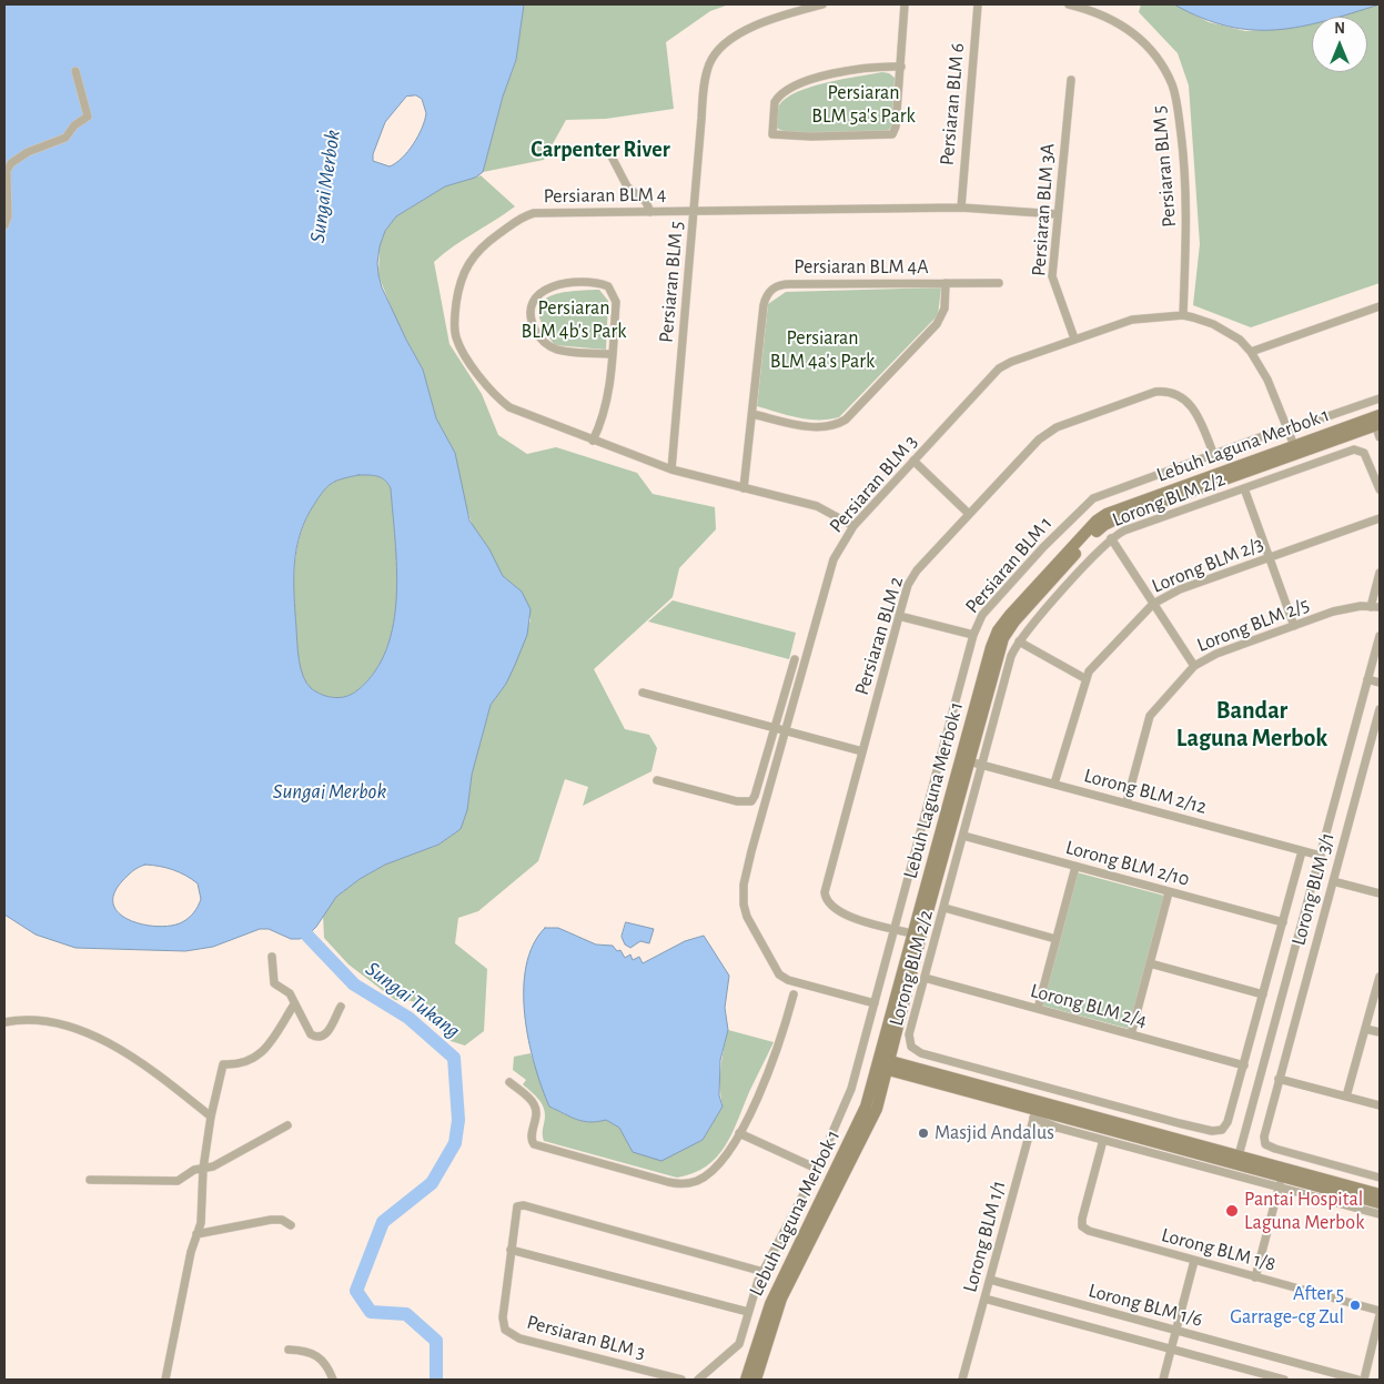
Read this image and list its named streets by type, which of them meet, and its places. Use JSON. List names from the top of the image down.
{
  "streets": {
    "street": [
      "Persiaran BLM 6",
      "Persiaran BLM 5",
      "Persiaran BLM 4",
      "Persiaran BLM 3A",
      "Persiaran BLM 4A",
      "Lebuh Laguna Merbok 1",
      "Persiaran BLM 3",
      "Lorong BLM 2/2",
      "Persiaran BLM 1",
      "Lorong BLM 2/3",
      "Lorong BLM 2/5",
      "Persiaran BLM 2",
      "Lorong BLM 2/12",
      "Lorong BLM 2/10",
      "Lorong BLM 3/1",
      "Lorong BLM 2/4",
      "Lorong BLM 1/1",
      "Lorong BLM 1/8",
      "Lorong BLM 1/6"
    ]
  },
  "crossings": [
    ["Persiaran BLM 6", "Persiaran BLM 4"],
    ["Persiaran BLM 5", "Persiaran BLM 4"],
    ["Persiaran BLM 5", "Persiaran BLM 3"],
    ["Persiaran BLM 4", "Persiaran BLM 3A"],
    ["Persiaran BLM 4", "Persiaran BLM 4A"],
    ["Persiaran BLM 4", "Persiaran BLM 3"],
    ["Persiaran BLM 3A", "Persiaran BLM 3"],
    ["Lebuh Laguna Merbok 1", "Persiaran BLM 3"],
    ["Lebuh Laguna Merbok 1", "Persiaran BLM 2"],
    ["Lebuh Laguna Merbok 1", "Lorong BLM 2/12"],
    ["Persiaran BLM 3", "Persiaran BLM 1"],
    ["Lorong BLM 2/2", "Lorong BLM 2/12"],
    ["Lorong BLM 2/2", "Lorong BLM 2/10"],
    ["Lorong BLM 2/2", "Lorong BLM 2/4"],
    ["Persiaran BLM 1", "Persiaran BLM 2"],
    ["Lorong BLM 2/3", "Lorong BLM 2/12"],
    ["Lorong BLM 2/5", "Lorong BLM 2/12"],
    ["Lorong BLM 1/1", "Lorong BLM 1/6"]
  ],
  "districts": ["Carpenter River", "Bandar Laguna Merbok"],
  "water": ["Sungai Merbok", "Sungai Tukang"],
  "parks": ["Persiaran BLM 5a's Park", "Persiaran BLM 4b's Park", "Persiaran BLM 4a's Park"],
  "places": ["Masjid Andalus", "Pantai Hospital Laguna Merbok", "After 5 Garrage-cg Zul"],
  "north": "top"
}
